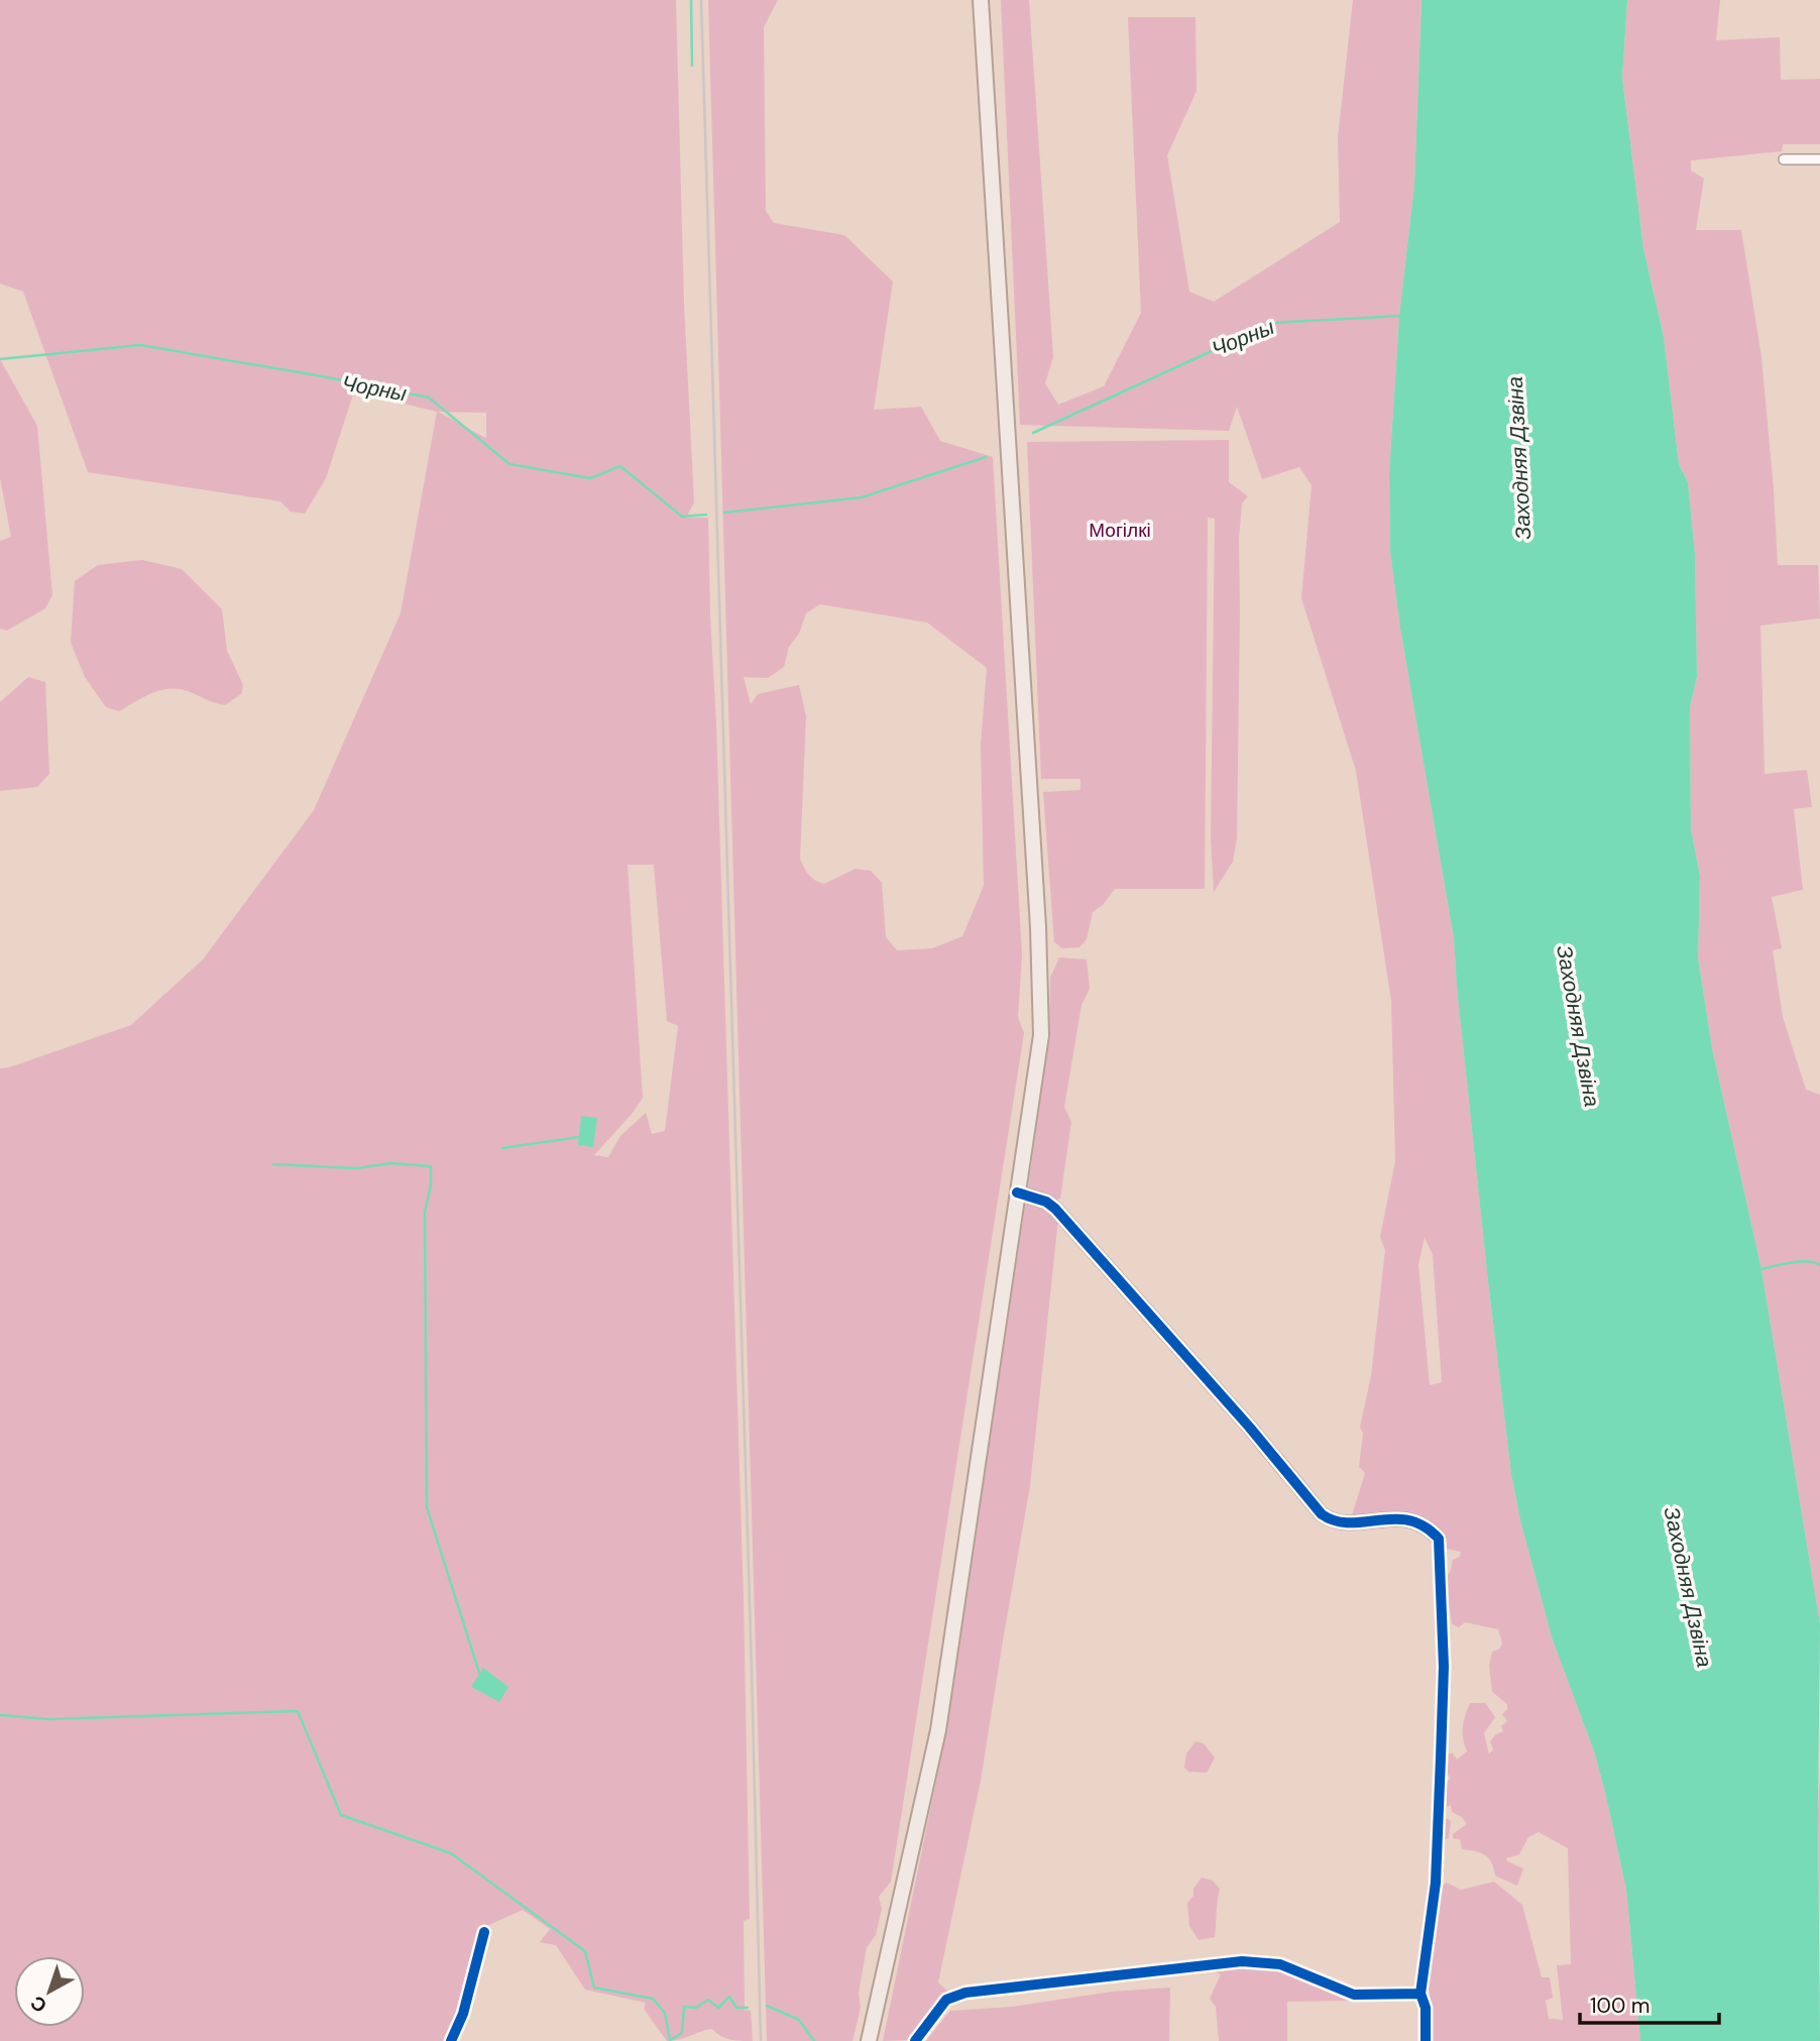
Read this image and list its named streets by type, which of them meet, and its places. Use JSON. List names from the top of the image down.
{
  "water": ["Чорны", "Заходняя Дзвіна"],
  "parks": ["Могілкі"],
  "scale_bar": "100 m",
  "north": "bottom left"
}
